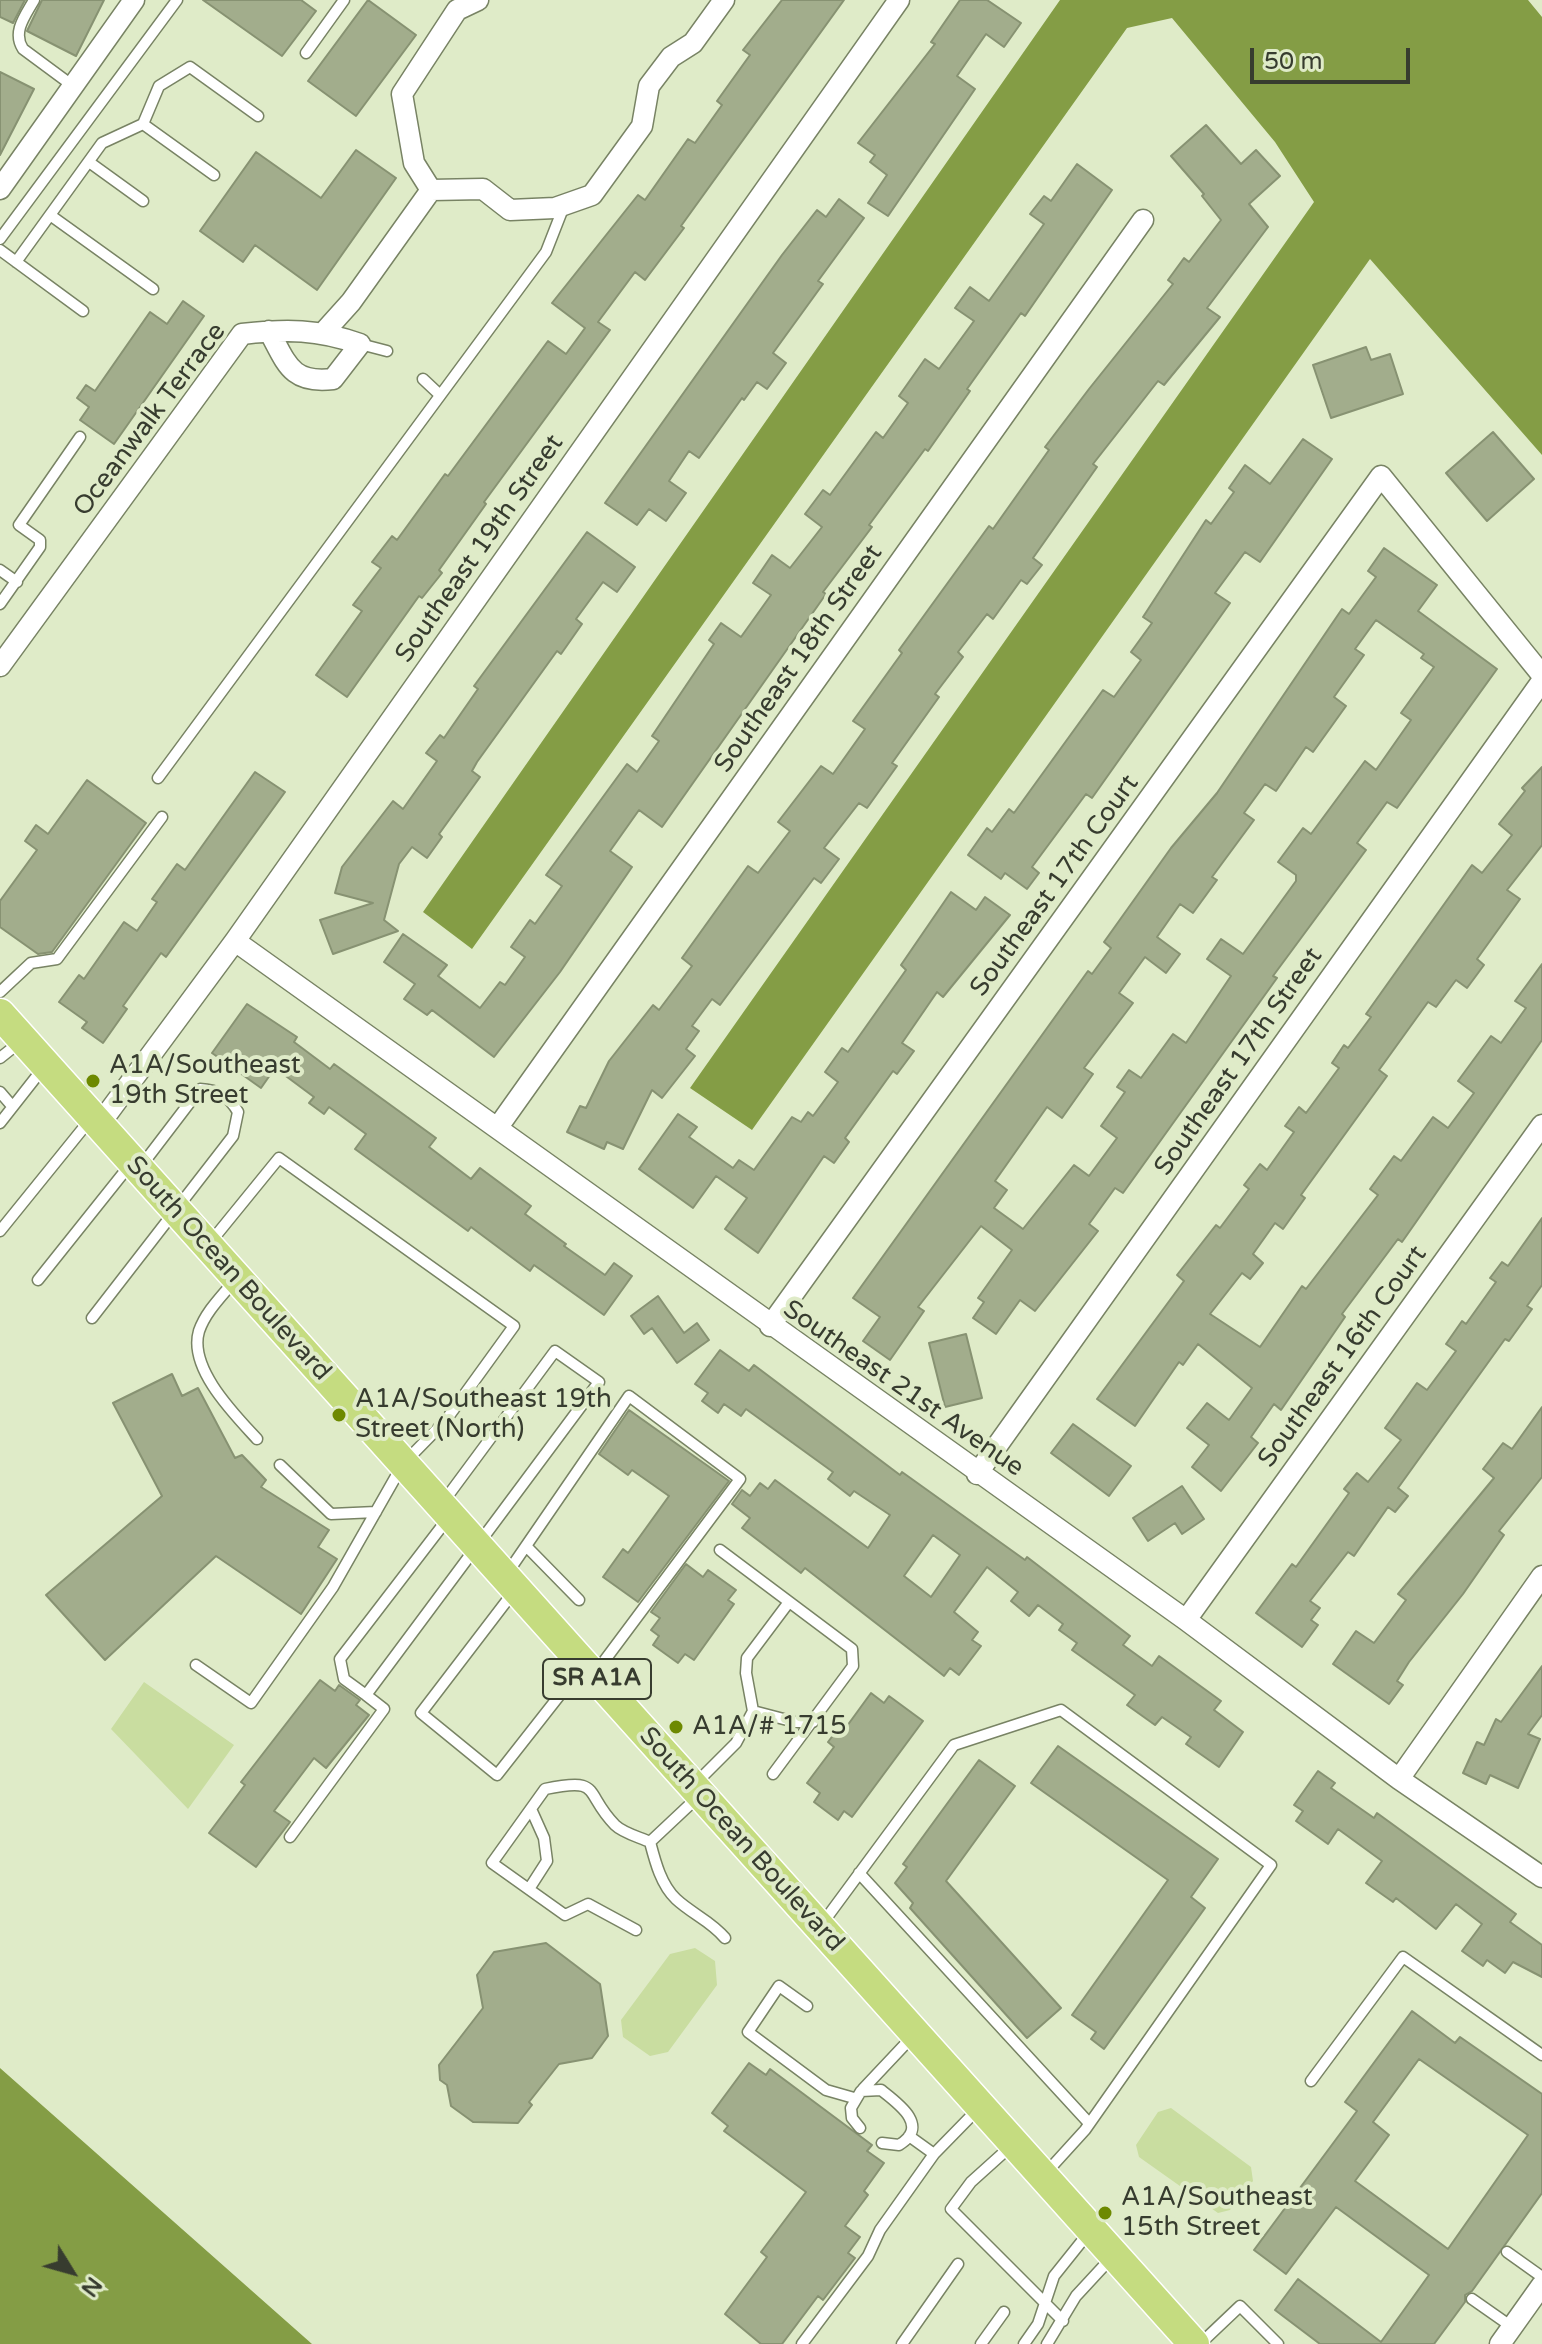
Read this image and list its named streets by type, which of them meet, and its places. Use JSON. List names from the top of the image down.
{
  "streets": {
    "main road": ["South Ocean Boulevard", "SR A1A"],
    "street": [
      "Oceanwalk Terrace",
      "Southeast 19th Street",
      "Southeast 18th Street",
      "Southeast 17th Court",
      "Southeast 17th Street",
      "Southeast 16th Court",
      "Southeast 21st Avenue"
    ]
  },
  "crossings": [
    ["Southeast 19th Street", "South Ocean Boulevard"],
    ["Southeast 19th Street", "Southeast 21st Avenue"],
    ["Southeast 18th Street", "Southeast 21st Avenue"],
    ["Southeast 17th Court", "Southeast 17th Street"],
    ["Southeast 17th Court", "Southeast 21st Avenue"],
    ["Southeast 17th Street", "Southeast 21st Avenue"],
    ["Southeast 16th Court", "Southeast 21st Avenue"]
  ],
  "places": [
    "A1A/Southeast 19th Street",
    "A1A/Southeast 19th Street (North)",
    "A1A/# 1715",
    "A1A/Southeast 15th Street"
  ],
  "scale_bar": "50 m",
  "north": "bottom right"
}
